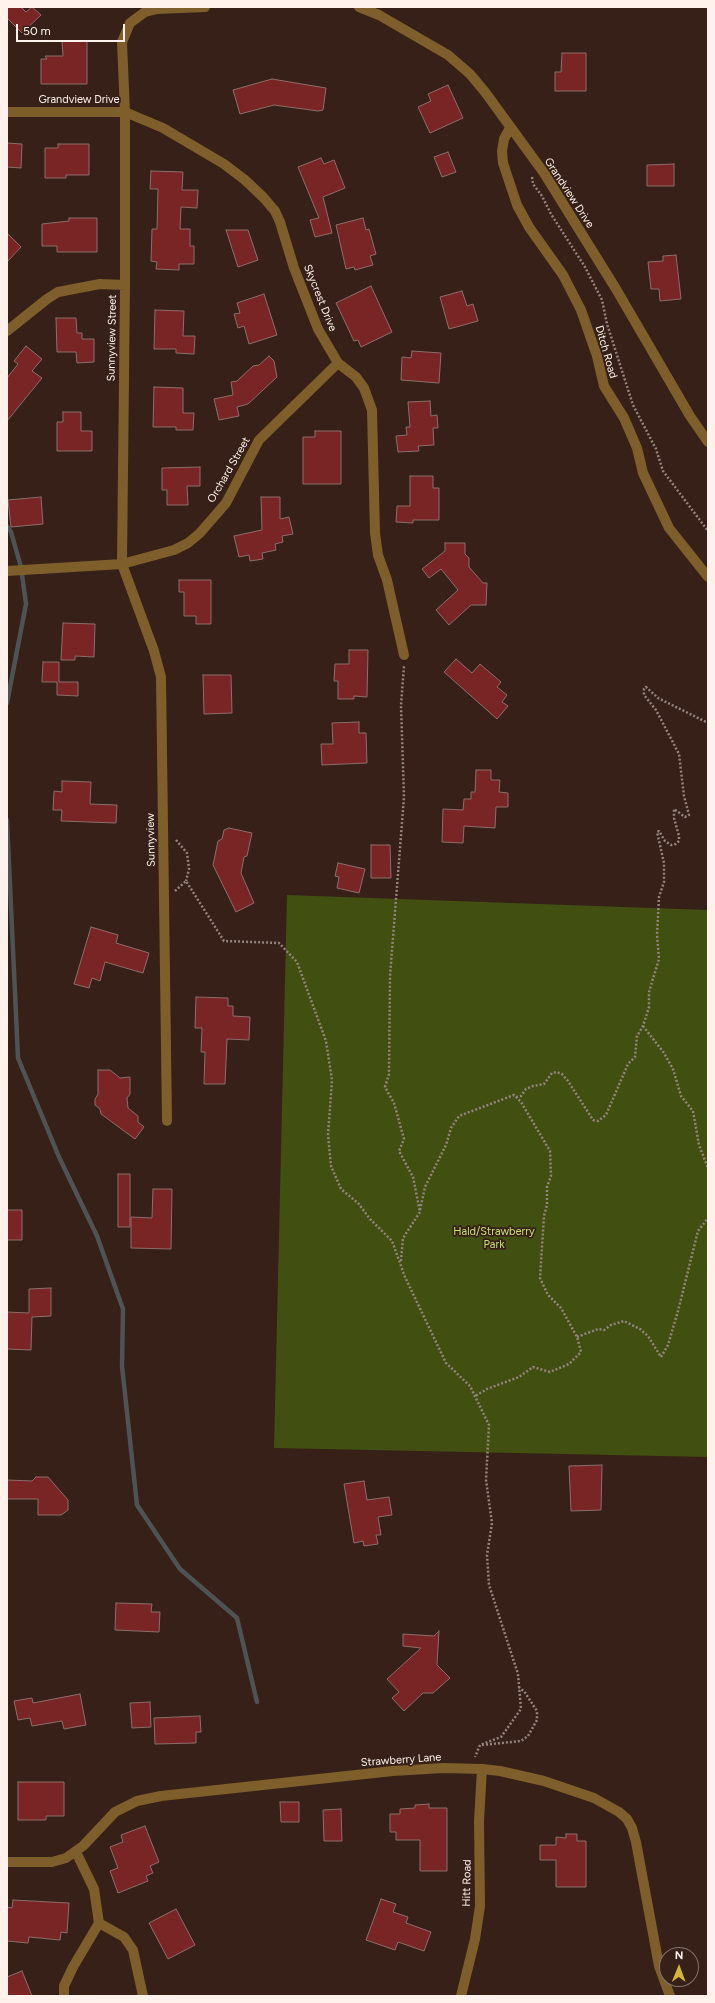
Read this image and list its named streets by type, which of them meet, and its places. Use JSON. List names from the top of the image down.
{
  "streets": {
    "street": [
      "Grandview Drive",
      "Skycrest Drive",
      "Sunnyview Street",
      "Ditch Road",
      "Orchard Street",
      "Sunnyview",
      "Strawberry Lane",
      "Hitt Road"
    ]
  },
  "crossings": [
    ["Grandview Drive", "Skycrest Drive"],
    ["Grandview Drive", "Sunnyview Street"],
    ["Grandview Drive", "Ditch Road"],
    ["Skycrest Drive", "Sunnyview Street"],
    ["Skycrest Drive", "Orchard Street"],
    ["Sunnyview Street", "Orchard Street"],
    ["Sunnyview Street", "Sunnyview"],
    ["Orchard Street", "Sunnyview"],
    ["Strawberry Lane", "Hitt Road"]
  ],
  "parks": ["Hald/Strawberry Park"],
  "scale_bar": "50 m",
  "north": "top"
}
